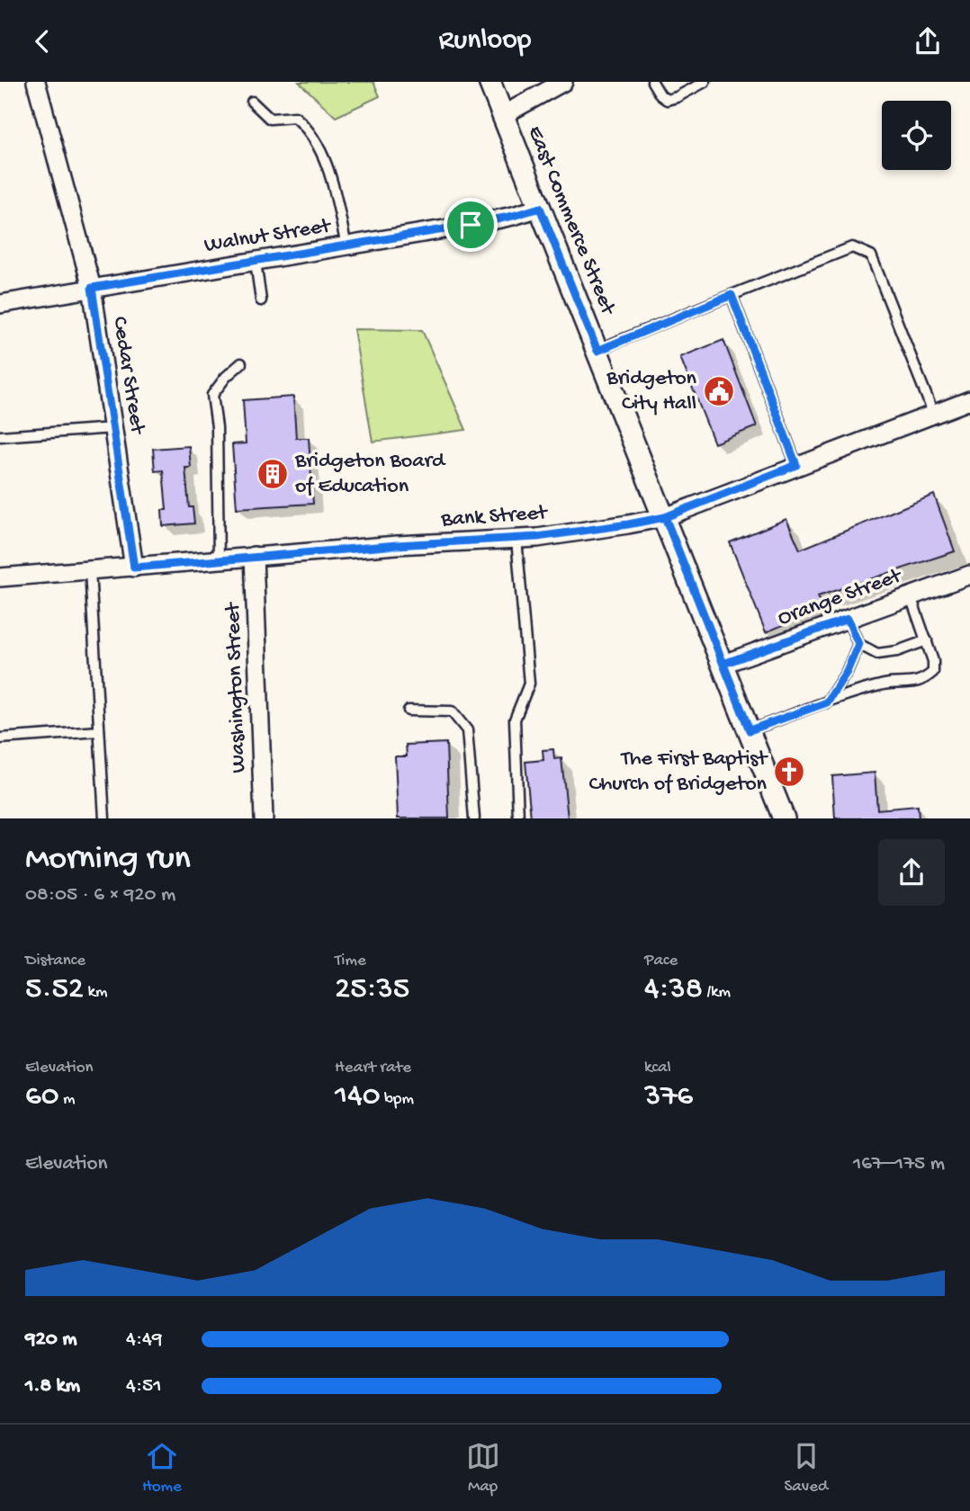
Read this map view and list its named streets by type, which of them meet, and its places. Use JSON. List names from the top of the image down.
{
  "streets": {
    "street": [
      "East Commerce Street",
      "Walnut Street",
      "Cedar Street",
      "Bank Street",
      "Orange Street",
      "Washington Street"
    ]
  },
  "crossings": [
    ["East Commerce Street", "Walnut Street"],
    ["East Commerce Street", "Bank Street"],
    ["East Commerce Street", "Orange Street"],
    ["Walnut Street", "Cedar Street"],
    ["Cedar Street", "Bank Street"],
    ["Bank Street", "Washington Street"]
  ],
  "places": {
    "public building": ["Bridgeton City Hall"],
    "building": ["Bridgeton Board of Education"],
    "church": ["The First Baptist Church of Bridgeton"]
  },
  "page": {
    "header": "Runloop",
    "heading": ["Morning run", "08:05 · 6 × 920 m"],
    "stats": [
      ["Distance", "5.52 km"],
      ["Time", "25:35"],
      ["Pace", "4:38 /km"],
      ["Elevation", "60 m"],
      ["Heart rate", "140 bpm"],
      ["kcal", "376"]
    ],
    "chart": ["Elevation", "167–175 m"],
    "list": [
      {
        "name": "920 m",
        "note": "4:49"
      },
      {
        "name": "1.8 km",
        "note": "4:51"
      }
    ],
    "tabs": ["Home", "Map", "Saved"]
  }
}
